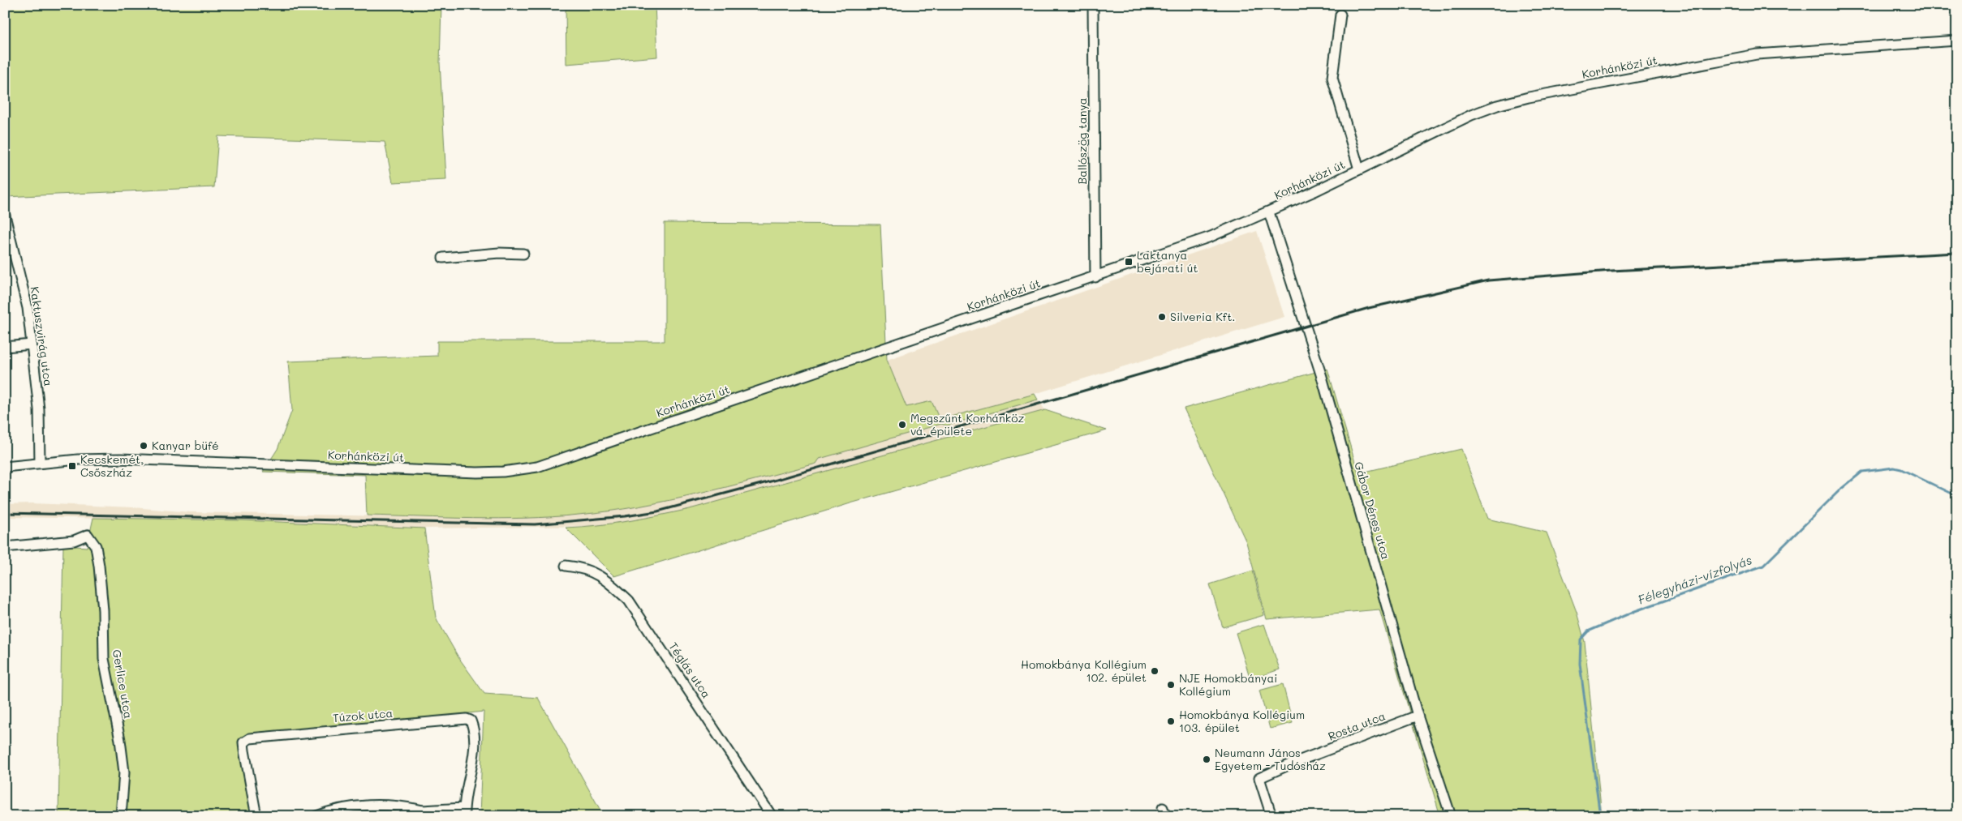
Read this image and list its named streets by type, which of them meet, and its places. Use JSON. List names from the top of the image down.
{
  "streets": {
    "street": [
      "Korhánközi út",
      "Ballószög tanya",
      "Kaktuszvirág utca",
      "Gábor Dénes utca",
      "Téglás utca",
      "Gerlice utca",
      "Túzok utca",
      "Rosta utca"
    ]
  },
  "crossings": [
    ["Korhánközi út", "Ballószög tanya"],
    ["Korhánközi út", "Kaktuszvirág utca"],
    ["Korhánközi út", "Gábor Dénes utca"],
    ["Gábor Dénes utca", "Rosta utca"]
  ],
  "water": ["Félegyházi-vízfolyás"],
  "places": {
    "transit": ["Laktanya bejárati út", "Kecskemét, Csőszház"],
    "other": [
      "Silveria Kft.",
      "Megszűnt Korhánköz vá. épülete",
      "Kanyar büfé",
      "Homokbánya Kollégium 102. épület",
      "NJE Homokbányai Kollégium",
      "Homokbánya Kollégium 103. épület",
      "Neumann János Egyetem - Tudósház"
    ]
  }
}
